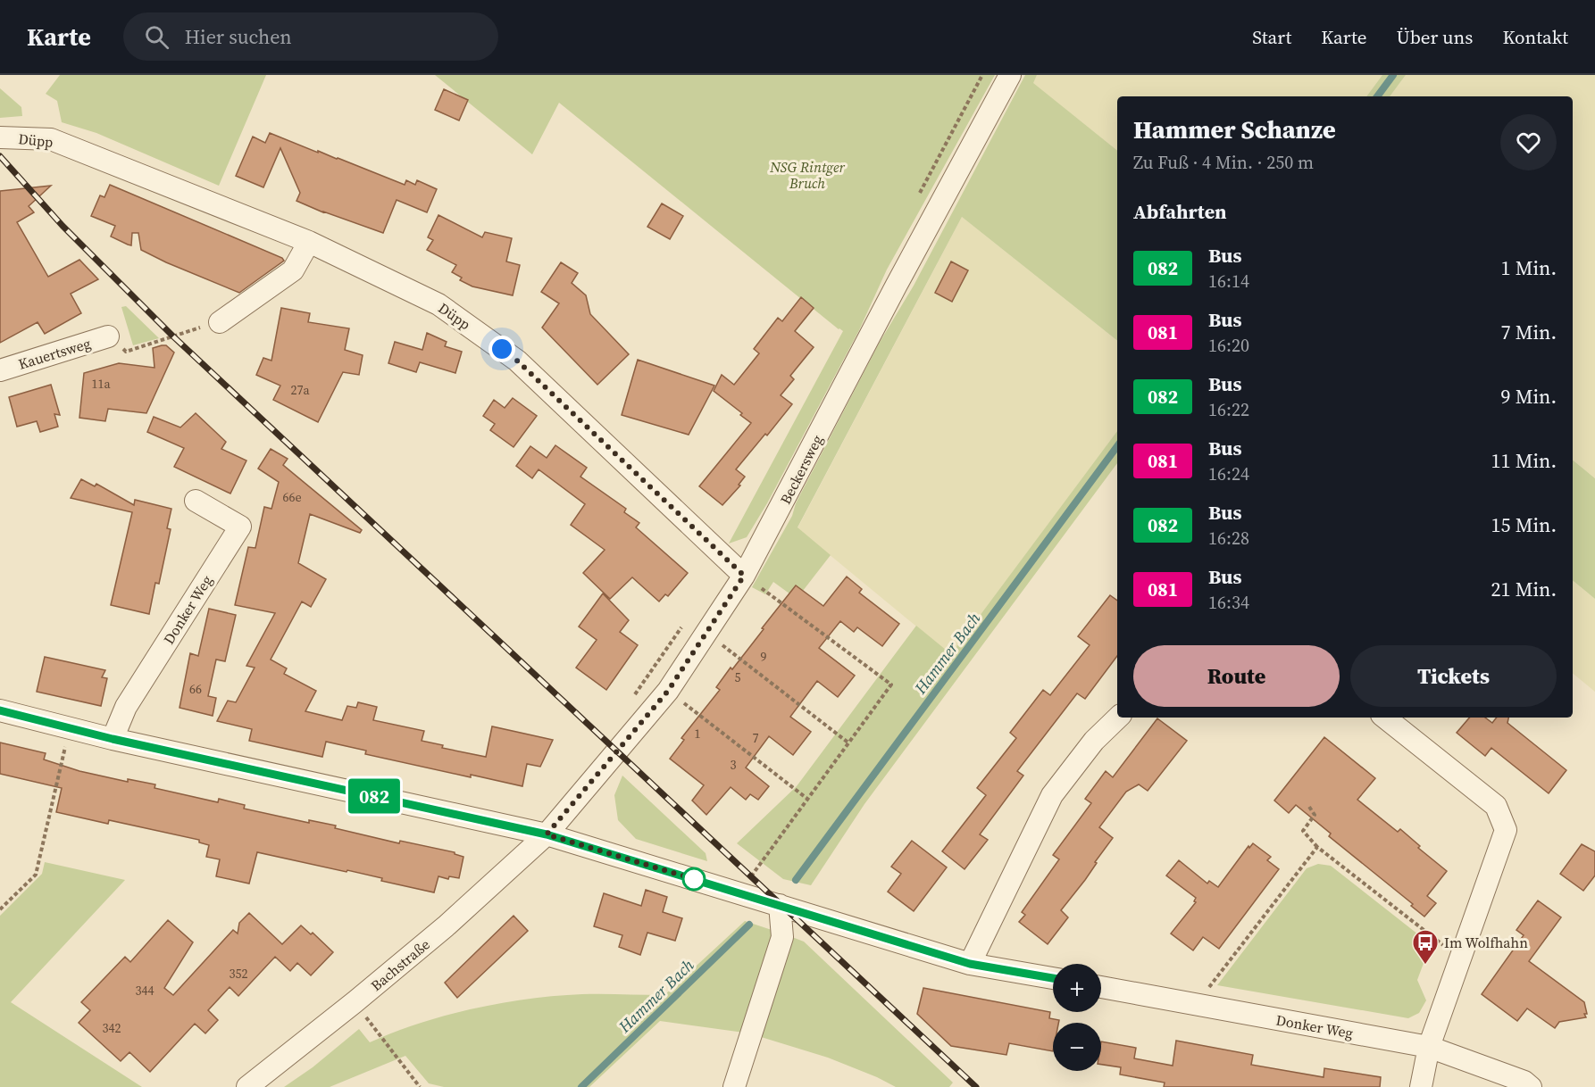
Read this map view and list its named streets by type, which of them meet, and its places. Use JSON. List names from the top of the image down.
{
  "streets": {
    "street": [
      "Düpp",
      "Kauertsweg",
      "Beckersweg",
      "Donker Weg",
      "Bachstraße"
    ]
  },
  "crossings": [
    ["Düpp", "Beckersweg"],
    ["Beckersweg", "Bachstraße"]
  ],
  "water": ["Hammer Bach"],
  "parks": ["NSG Rintger Bruch"],
  "places": {
    "bus stop": ["Im Wolfhahn"]
  },
  "lines": ["bus line 082"],
  "house_numbers": [
    "11a",
    "27a",
    "66e",
    "9",
    "5",
    "66",
    "1",
    "7",
    "3",
    "352",
    "344",
    "342"
  ],
  "page": {
    "header": "Karte",
    "search": "Hier suchen",
    "nav": [
      "Start",
      "Karte",
      "Über uns",
      "Kontakt"
    ],
    "on_map": "082",
    "heading": [
      ["Hammer Schanze", "Zu Fuß · 4 Min. · 250 m"],
      "Abfahrten"
    ],
    "list": [
      {
        "mark": "082",
        "name": "Bus",
        "note": "16:14",
        "value": "1 Min."
      },
      {
        "mark": "081",
        "name": "Bus",
        "note": "16:20",
        "value": "7 Min."
      },
      {
        "mark": "082",
        "name": "Bus",
        "note": "16:22",
        "value": "9 Min."
      },
      {
        "mark": "081",
        "name": "Bus",
        "note": "16:24",
        "value": "11 Min."
      },
      {
        "mark": "082",
        "name": "Bus",
        "note": "16:28",
        "value": "15 Min."
      },
      {
        "mark": "081",
        "name": "Bus",
        "note": "16:34",
        "value": "21 Min."
      }
    ],
    "buttons": ["Route", "Tickets"],
    "map_buttons": ["+", "−"]
  }
}
